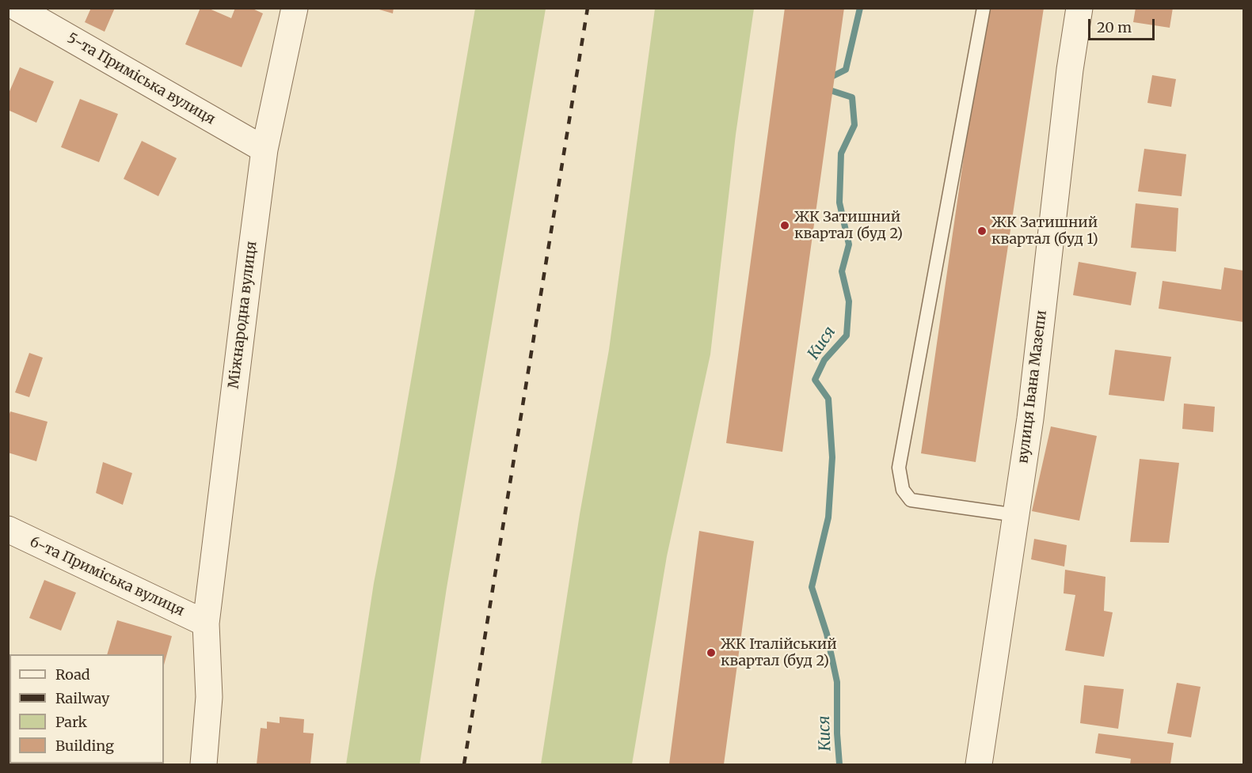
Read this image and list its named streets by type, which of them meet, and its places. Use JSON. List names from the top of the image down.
{
  "streets": {
    "street": [
      "5-та Приміська вулиця",
      "Міжнародна вулиця",
      "вулиця Івана Мазепи",
      "6-та Приміська вулиця"
    ]
  },
  "crossings": [
    ["5-та Приміська вулиця", "Міжнародна вулиця"],
    ["Міжнародна вулиця", "6-та Приміська вулиця"]
  ],
  "water": ["Кися"],
  "places": ["ЖК Затишний квартал (буд 2)", "ЖК Затишний квартал (буд 1)", "ЖК Італійський квартал (буд 2)"],
  "legend": [
    "Road",
    "Railway",
    "Park",
    "Building"
  ],
  "scale_bar": "20 m"
}
